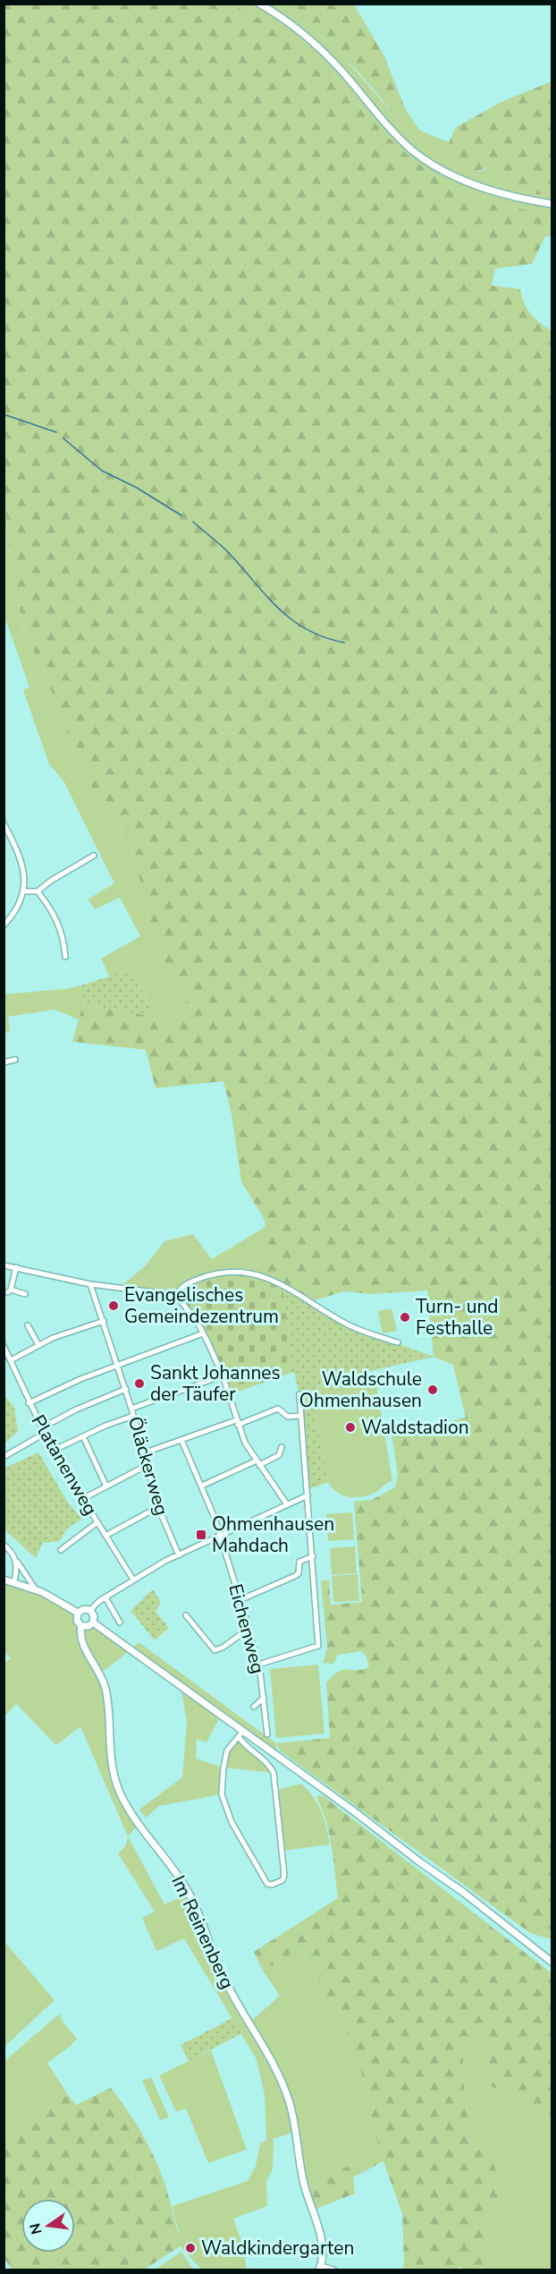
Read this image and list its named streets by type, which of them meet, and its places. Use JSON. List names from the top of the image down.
{
  "streets": {
    "main road": ["Im Reinenberg"],
    "street": ["Platanenweg", "Öläckerweg", "Eichenweg"]
  },
  "places": {
    "other": [
      "Evangelisches Gemeindezentrum",
      "Turn- und Festhalle",
      "Sankt Johannes der Täufer",
      "Waldschule Ohmenhausen",
      "Waldstadion",
      "Waldkindergarten"
    ],
    "transit": ["Ohmenhausen Mahdach"]
  },
  "north": "left"
}
